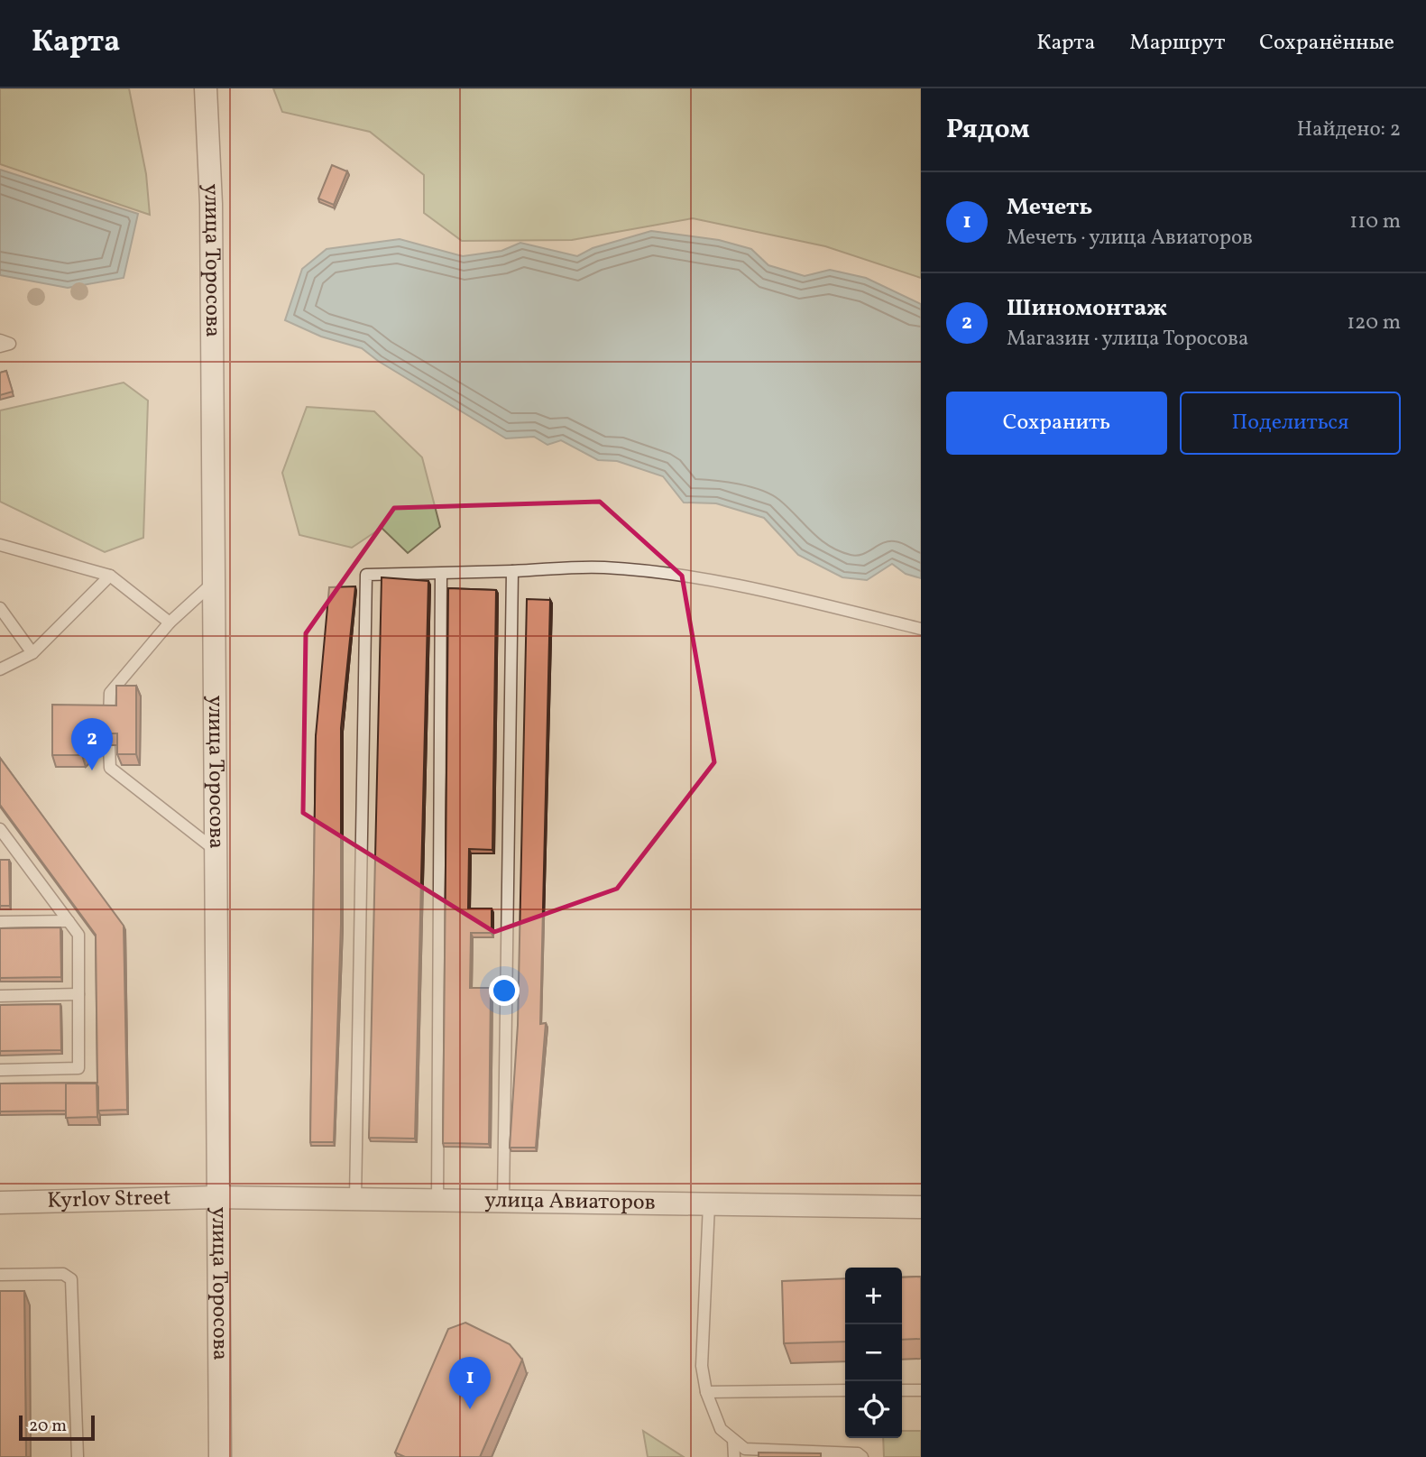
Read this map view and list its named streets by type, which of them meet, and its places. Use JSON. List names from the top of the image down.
{
  "streets": {
    "street": ["улица Торосова", "Kyrlov Street", "улица Авиаторов"]
  },
  "crossings": [
    ["улица Торосова", "Kyrlov Street"],
    ["улица Торосова", "улица Авиаторов"],
    ["Kyrlov Street", "улица Авиаторов"]
  ],
  "scale_bar": "20 m",
  "page": {
    "header": "Карта",
    "nav": ["Карта", "Маршрут", "Сохранённые"],
    "heading": ["Рядом", "Найдено: 2"],
    "list": [
      {
        "mark": "1",
        "name": "Мечеть",
        "note": "Мечеть · улица Авиаторов",
        "value": "110 m"
      },
      {
        "mark": "2",
        "name": "Шиномонтаж",
        "note": "Магазин · улица Торосова",
        "value": "120 m"
      }
    ],
    "buttons": ["Сохранить", "Поделиться"],
    "pins": ["2", "1"],
    "map_buttons": ["+", "−"],
    "scale": "20 m"
  }
}
